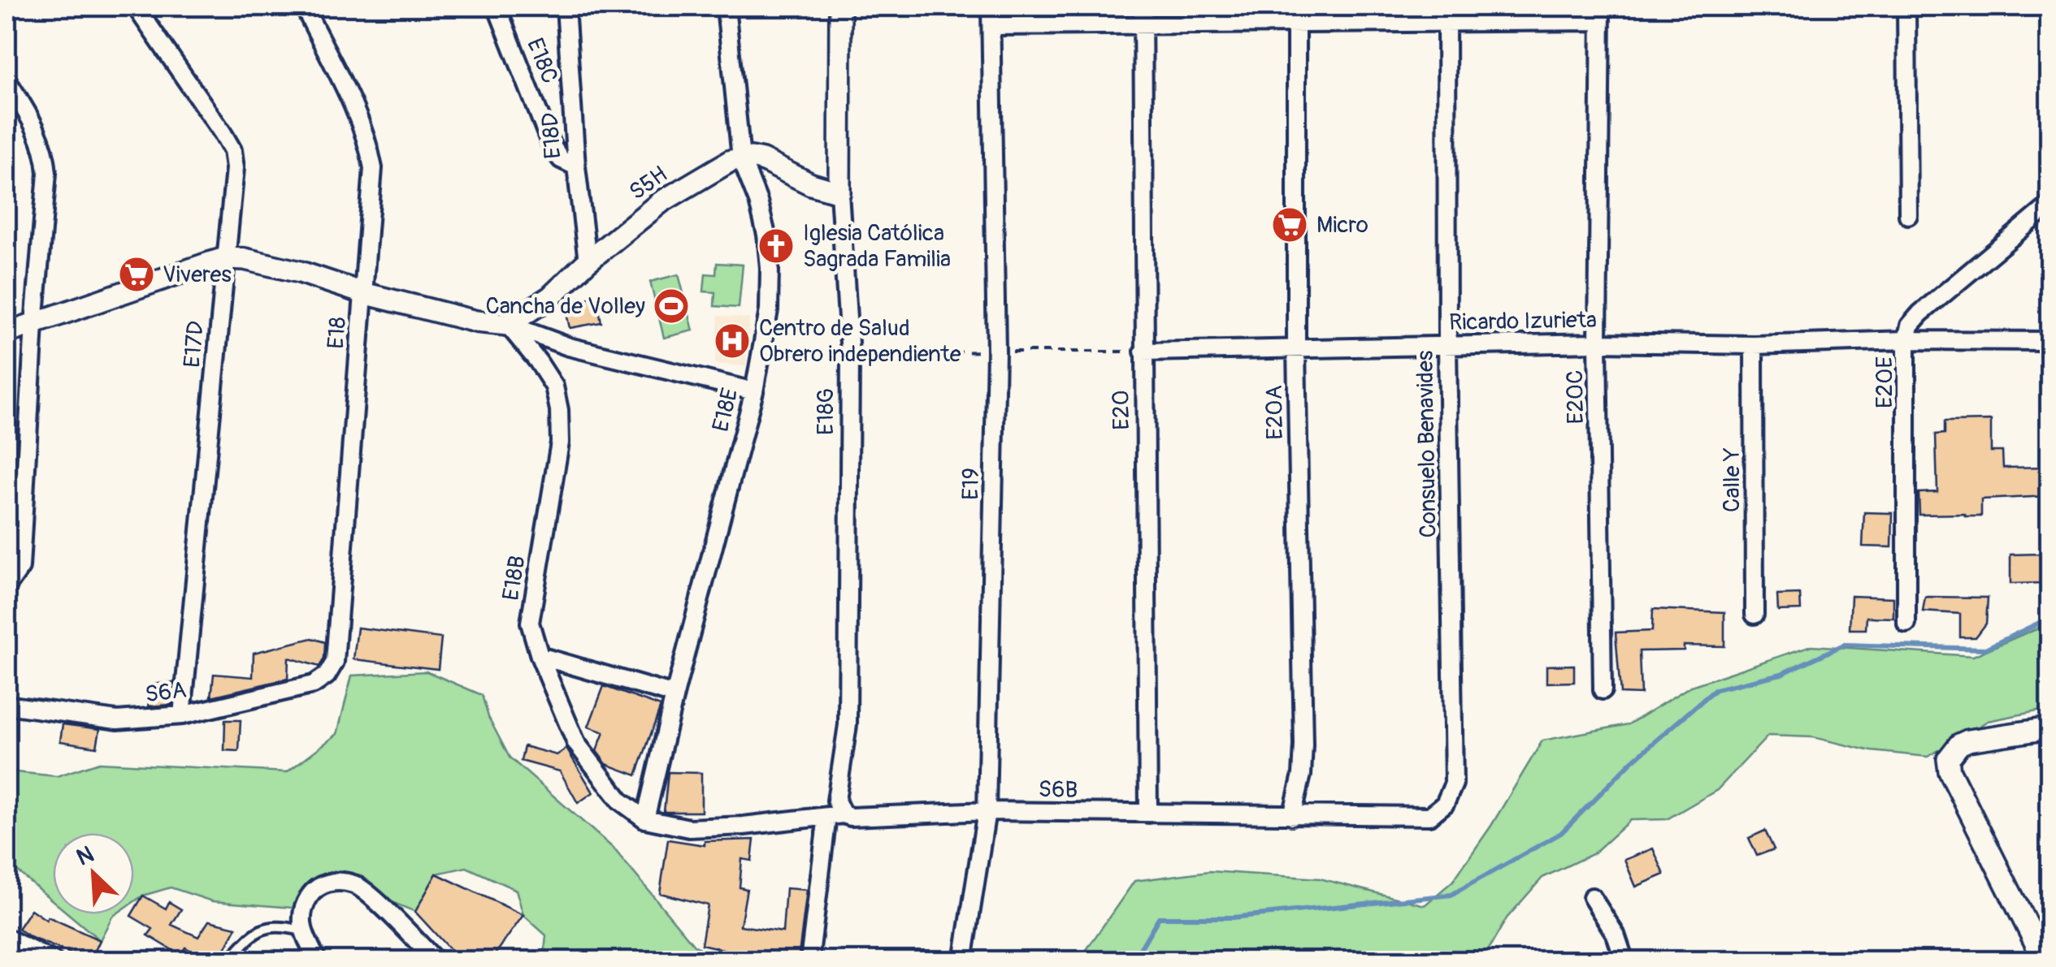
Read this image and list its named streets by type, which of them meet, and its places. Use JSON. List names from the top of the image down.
{
  "streets": {
    "street": [
      "E18C",
      "E18D",
      "S5H",
      "Ricardo Izurieta",
      "E18",
      "E17D",
      "E20E",
      "E20C",
      "E18E",
      "E20",
      "E18G",
      "E20A",
      "Consuelo Benavides",
      "Calle Y",
      "E19",
      "E18B",
      "S6A",
      "S6B"
    ]
  },
  "crossings": [
    ["E18C", "E18D"],
    ["E18D", "S5H"],
    ["S5H", "E18E"],
    ["S5H", "E18B"],
    ["Ricardo Izurieta", "E20E"],
    ["Ricardo Izurieta", "E20C"],
    ["Ricardo Izurieta", "E20"],
    ["Ricardo Izurieta", "E20A"],
    ["Ricardo Izurieta", "Consuelo Benavides"],
    ["Ricardo Izurieta", "Calle Y"],
    ["E18", "S6A"],
    ["E17D", "S6A"],
    ["E18E", "E18B"],
    ["E18E", "S6B"],
    ["E20", "S6B"],
    ["E18G", "S6B"],
    ["E20A", "S6B"],
    ["Consuelo Benavides", "S6B"],
    ["E19", "S6B"],
    ["E18B", "S6B"]
  ],
  "places": {
    "supermarket": ["Micro", "Viveres"],
    "church": ["Iglesia Católica Sagrada Familia"],
    "sports": ["Cancha de Volley"],
    "hospital": ["Centro de Salud Obrero independiente"]
  },
  "north": "top left"
}
